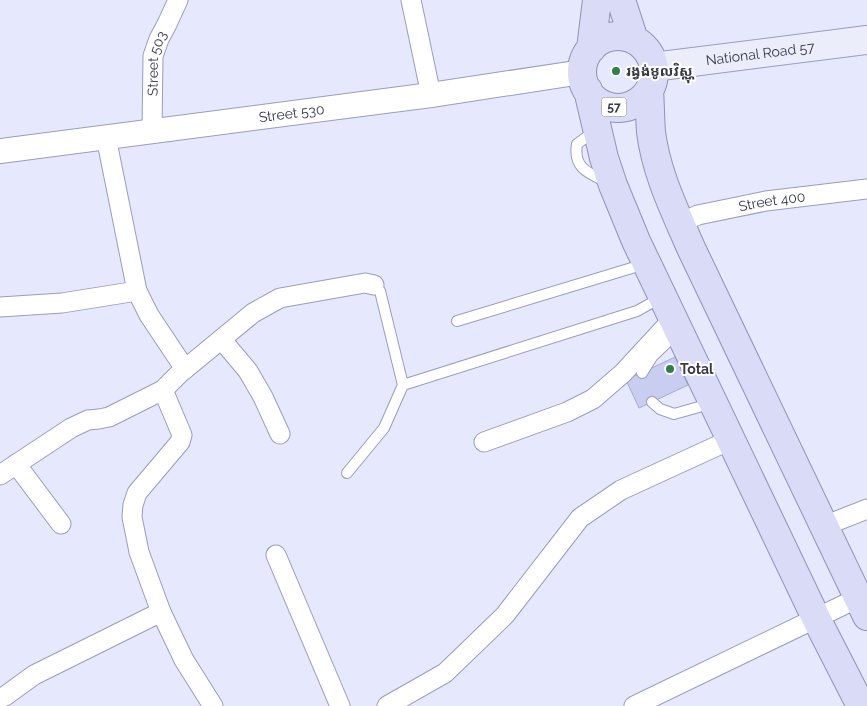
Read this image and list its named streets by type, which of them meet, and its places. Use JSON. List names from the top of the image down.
{
  "streets": {
    "main road": ["National Road 57", "57"],
    "street": ["Street 503", "Street 530", "Street 400"]
  },
  "crossings": [
    ["National Road 57", "57"],
    ["National Road 57", "Street 530"],
    ["Street 503", "Street 530"],
    ["57", "Street 530"]
  ],
  "places": ["រង្វង់មូលវិស្ណុ", "Total"]
}
